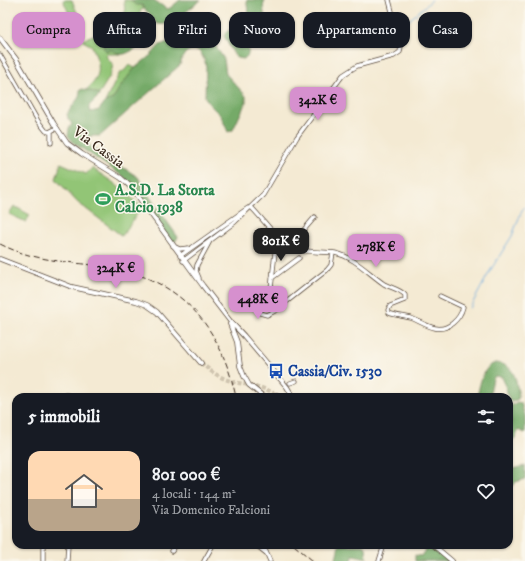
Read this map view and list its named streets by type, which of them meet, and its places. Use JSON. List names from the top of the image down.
{
  "streets": {
    "main road": ["Via Cassia"]
  },
  "places": {
    "sports": ["A.S.D. La Storta Calcio 1938"],
    "bus stop": ["Cassia/Civ. 1530"]
  },
  "page": {
    "chip": [
      "Compra",
      "Affitta",
      "Filtri",
      "Nuovo",
      "Appartamento",
      "Casa"
    ],
    "price": [
      "342K €",
      "801K €",
      "278K €",
      "324K €",
      "448K €"
    ],
    "heading": "5 immobili",
    "list": [
      {
        "name": "801 000 €",
        "note": "4 locali · 144 m² · Via Domenico Falcioni"
      }
    ]
  }
}
